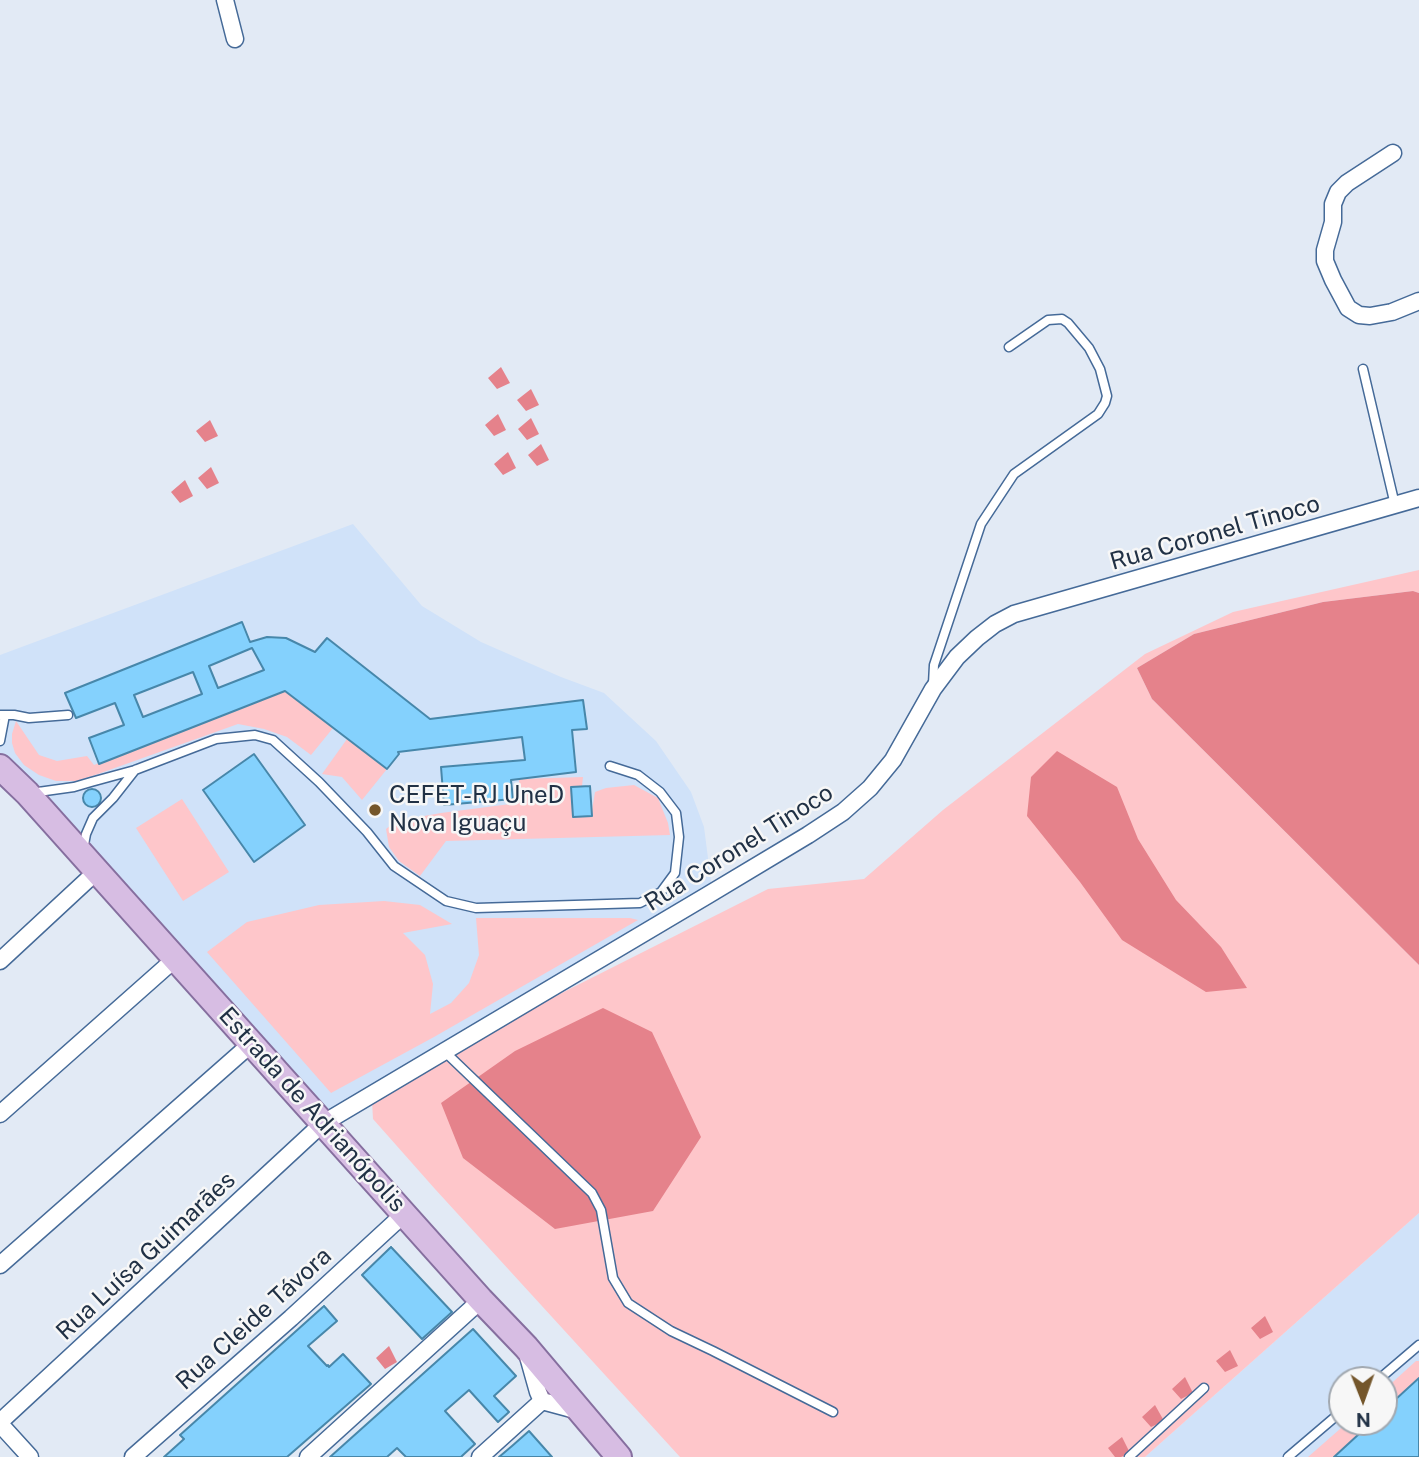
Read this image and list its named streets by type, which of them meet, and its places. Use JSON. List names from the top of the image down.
{
  "streets": {
    "main road": ["Estrada de Adrianópolis"],
    "street": ["Rua Coronel Tinoco", "Rua Luísa Guimarães", "Rua Cleide Távora"]
  },
  "crossings": [
    ["Rua Coronel Tinoco", "Estrada de Adrianópolis"],
    ["Rua Coronel Tinoco", "Rua Luísa Guimarães"],
    ["Estrada de Adrianópolis", "Rua Luísa Guimarães"],
    ["Estrada de Adrianópolis", "Rua Cleide Távora"]
  ],
  "places": ["CEFET-RJ UneD Nova Iguaçu"],
  "north": "bottom"
}
